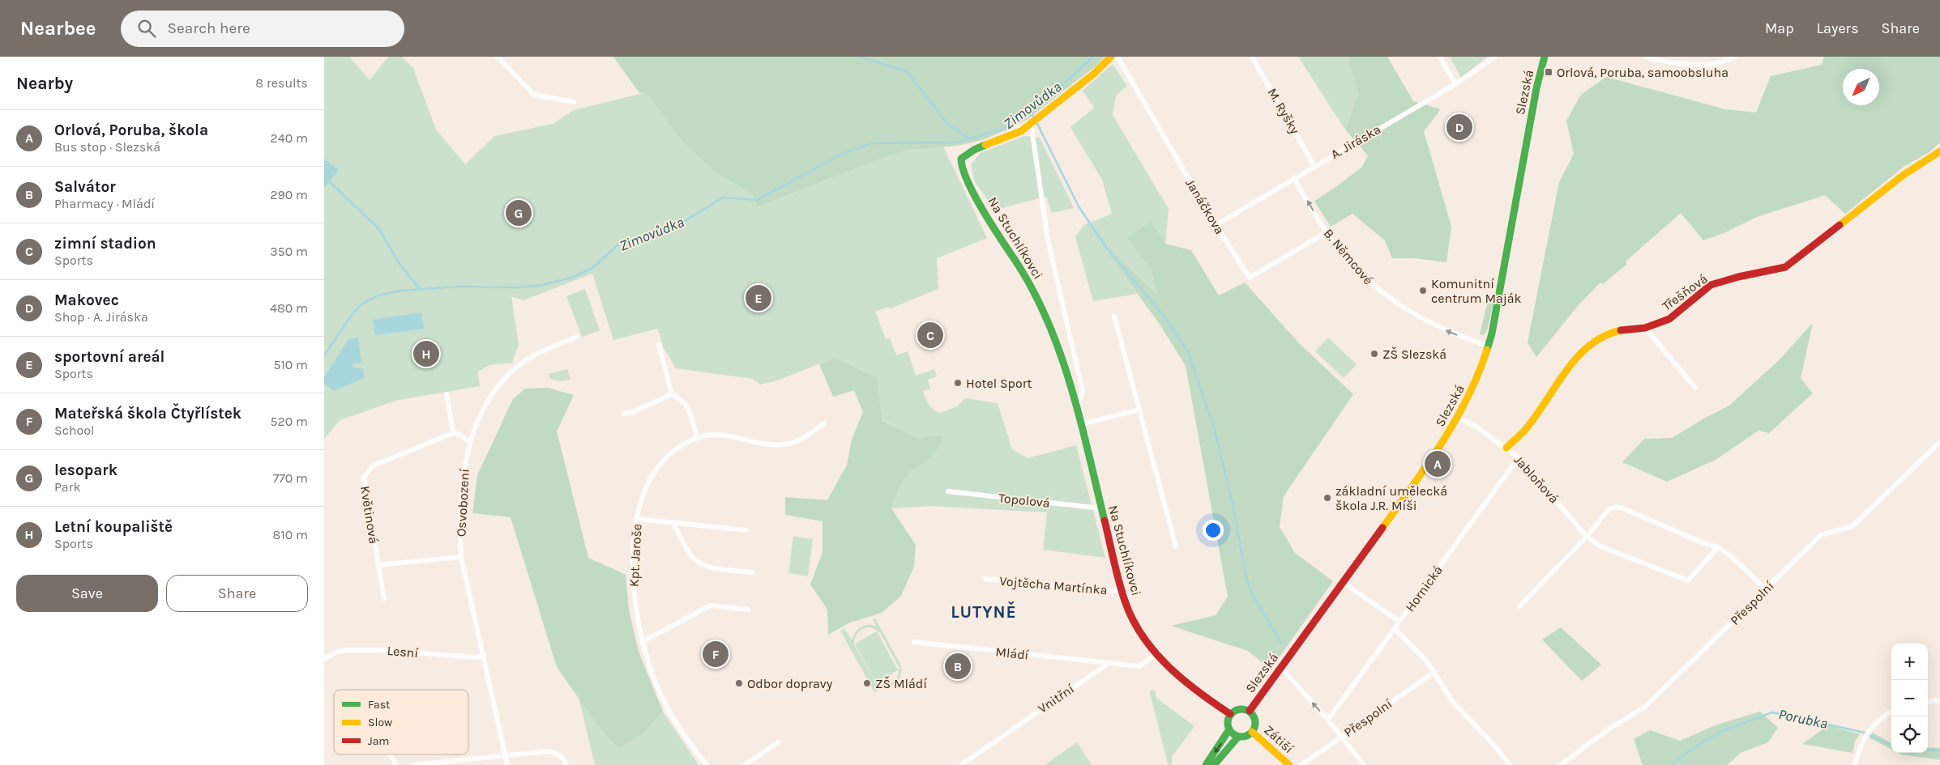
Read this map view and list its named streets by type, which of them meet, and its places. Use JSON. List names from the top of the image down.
{
  "streets": {
    "street": [
      "Slezská",
      "M. Ryšky",
      "A. Jiráska",
      "Janáčkova",
      "Na Stuchlíkovci",
      "B. Němcové",
      "Třešňová",
      "Jabloňová",
      "Topolová",
      "Osvobození",
      "Květinová",
      "Kpt. Jaroše",
      "Vojtěcha Martínka",
      "Hornická",
      "Přespolní",
      "Lesní",
      "Mládí",
      "Vnitřní",
      "Zátiší"
    ]
  },
  "crossings": [
    ["Slezská", "Na Stuchlíkovci"],
    ["Slezská", "B. Němcové"],
    ["Slezská", "Jabloňová"],
    ["Slezská", "Zátiší"],
    ["M. Ryšky", "A. Jiráska"],
    ["A. Jiráska", "Janáčkova"],
    ["A. Jiráska", "B. Němcové"],
    ["Janáčkova", "B. Němcové"],
    ["Na Stuchlíkovci", "Topolová"],
    ["Na Stuchlíkovci", "Vojtěcha Martínka"],
    ["Na Stuchlíkovci", "Zátiší"],
    ["Třešňová", "Jabloňová"],
    ["Jabloňová", "Hornická"],
    ["Osvobození", "Lesní"],
    ["Mládí", "Vnitřní"]
  ],
  "one_way": ["B. Němcové"],
  "districts": ["LUTYNĚ"],
  "water": ["Zimovůdka", "Porubka"],
  "places": {
    "transit": ["Orlová, Poruba, samoobsluha"],
    "other": [
      "Komunitní centrum Maják",
      "ZŠ Slezská",
      "Hotel Sport",
      "základní umělecká škola J.R. Míši",
      "Odbor dopravy",
      "ZŠ Mládí"
    ]
  },
  "legend": ["Fast", "Slow", "Jam"],
  "north": "bottom left",
  "page": {
    "header": "Nearbee",
    "search": "Search here",
    "nav": ["Map", "Layers", "Share"],
    "heading": ["Nearby", "8 results"],
    "list": [
      {
        "mark": "A",
        "name": "Orlová, Poruba, škola",
        "note": "Bus stop · Slezská",
        "value": "240 m"
      },
      {
        "mark": "B",
        "name": "Salvátor",
        "note": "Pharmacy · Mládí",
        "value": "290 m"
      },
      {
        "mark": "C",
        "name": "zimní stadion",
        "note": "Sports",
        "value": "350 m"
      },
      {
        "mark": "D",
        "name": "Makovec",
        "note": "Shop · A. Jiráska",
        "value": "480 m"
      },
      {
        "mark": "E",
        "name": "sportovní areál",
        "note": "Sports",
        "value": "510 m"
      },
      {
        "mark": "F",
        "name": "Mateřská škola Čtyřlístek",
        "note": "School",
        "value": "520 m"
      },
      {
        "mark": "G",
        "name": "lesopark",
        "note": "Park",
        "value": "770 m"
      },
      {
        "mark": "H",
        "name": "Letní koupaliště",
        "note": "Sports",
        "value": "810 m"
      }
    ],
    "pins": [
      "D",
      "G",
      "E",
      "C",
      "H",
      "A",
      "F",
      "B"
    ],
    "buttons": ["Save", "Share"],
    "map_buttons": ["+", "−"]
  }
}
